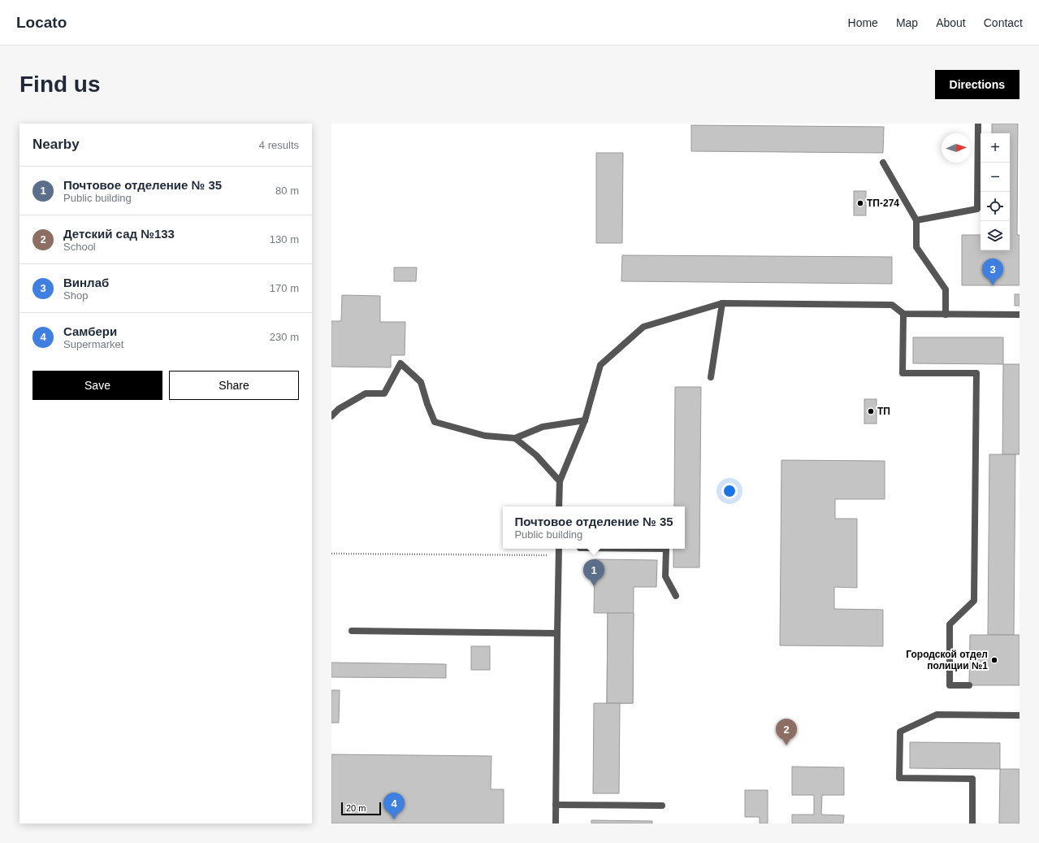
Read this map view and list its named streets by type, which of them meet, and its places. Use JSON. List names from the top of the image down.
{
  "places": ["ТП-274", "ТП", "Городской отдел полиции №1"],
  "scale_bar": "20 m",
  "north": "right",
  "page": {
    "header": "Locato",
    "nav": [
      "Home",
      "Map",
      "About",
      "Contact"
    ],
    "buttons": [
      "Directions",
      ["Save", "Share"]
    ],
    "title": "Find us",
    "heading": ["Nearby", "4 results"],
    "map_buttons": ["+", "−"],
    "list": [
      {
        "mark": "1",
        "name": "Почтовое отделение № 35",
        "note": "Public building",
        "value": "80 m"
      },
      {
        "mark": "2",
        "name": "Детский сад №133",
        "note": "School",
        "value": "130 m"
      },
      {
        "mark": "3",
        "name": "Винлаб",
        "note": "Shop",
        "value": "170 m"
      },
      {
        "mark": "4",
        "name": "Самбери",
        "note": "Supermarket",
        "value": "230 m"
      }
    ],
    "pins": [
      "3",
      "1",
      "2",
      "4"
    ],
    "popup": ["Почтовое отделение № 35", "Public building"],
    "scale": "20 m"
  }
}
